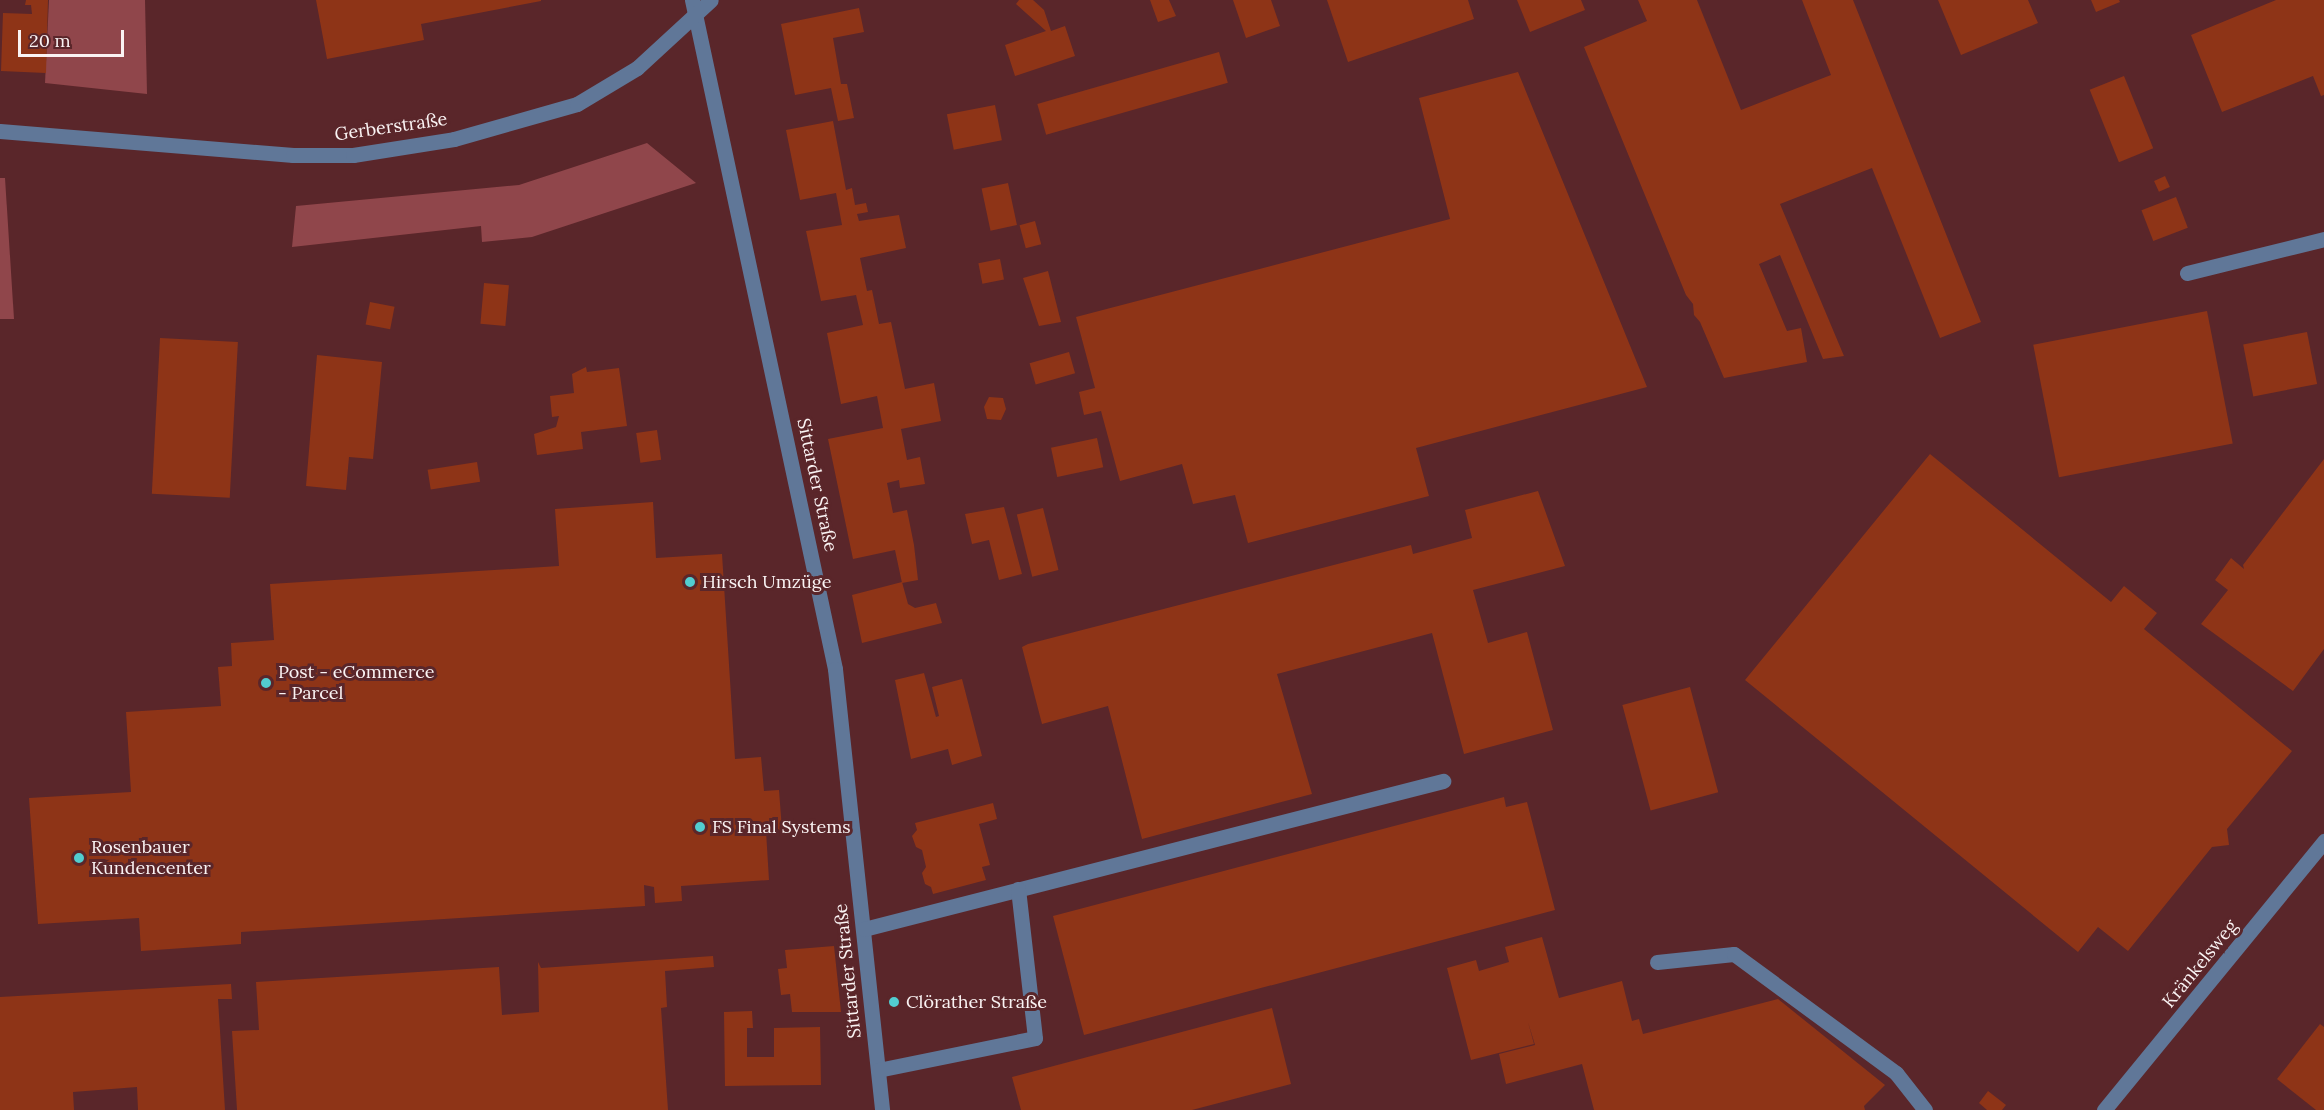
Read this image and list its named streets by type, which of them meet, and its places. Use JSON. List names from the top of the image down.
{
  "streets": {
    "street": ["Gerberstraße", "Sittarder Straße", "Kränkelsweg"]
  },
  "crossings": [
    ["Gerberstraße", "Sittarder Straße"]
  ],
  "places": [
    "Hirsch Umzüge",
    "Post - eCommerce - Parcel",
    "FS Final Systems",
    "Rosenbauer Kundencenter",
    "Clörather Straße"
  ],
  "scale_bar": "20 m"
}
